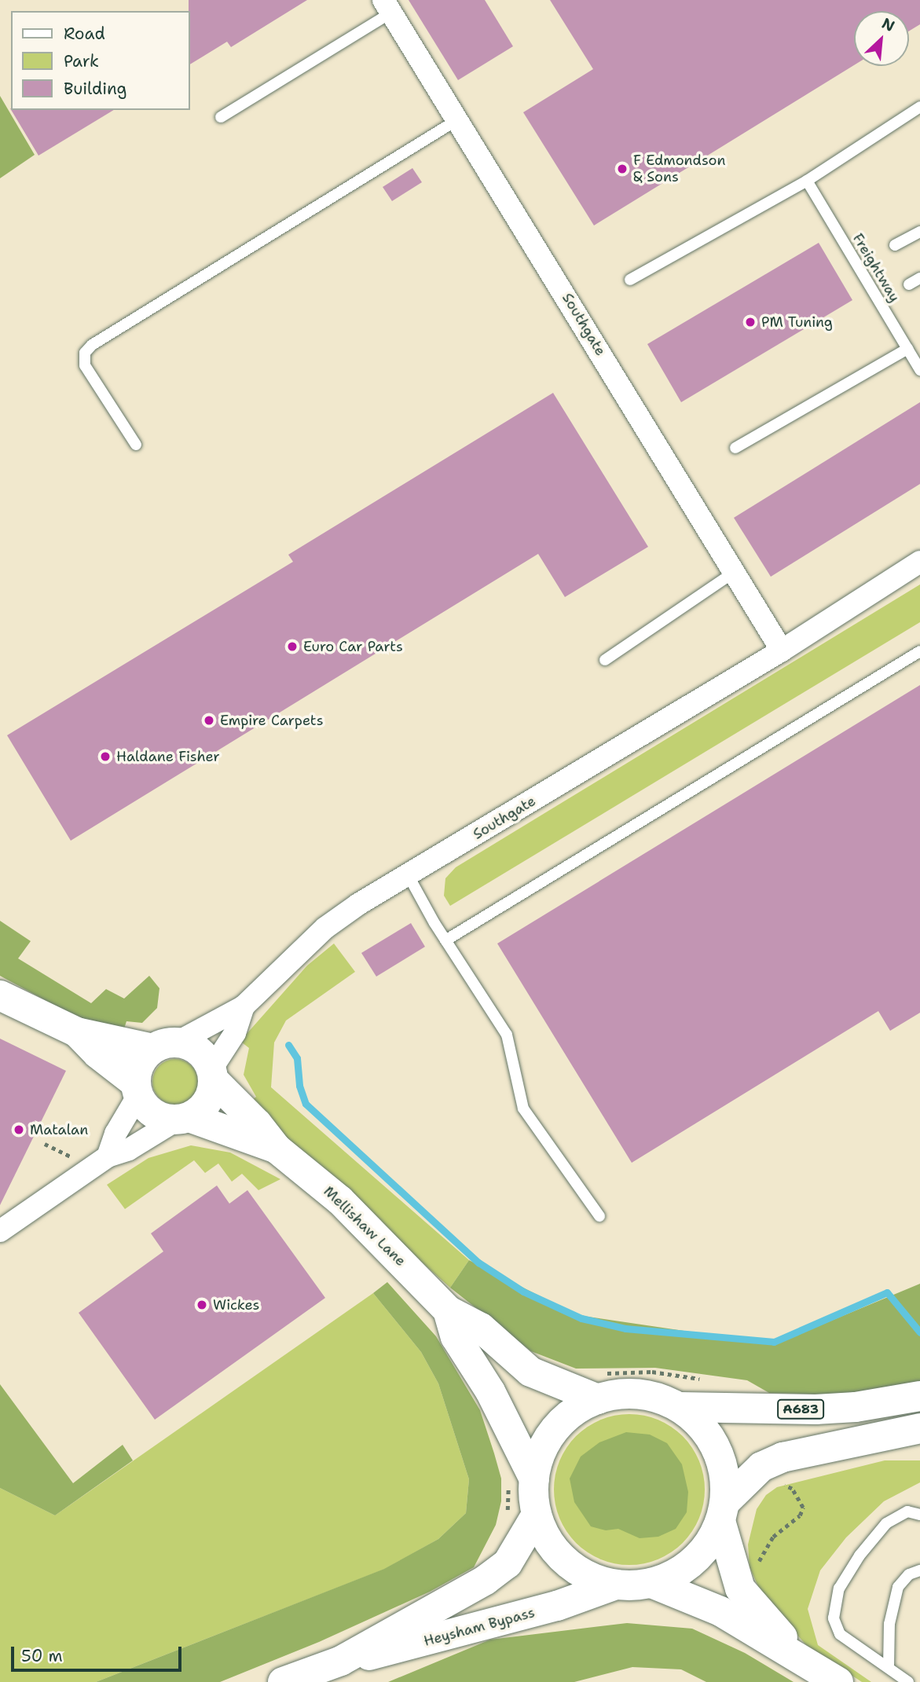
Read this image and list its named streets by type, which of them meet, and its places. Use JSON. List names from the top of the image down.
{
  "streets": {
    "main road": ["Mellishaw Lane", "A683", "Heysham Bypass"],
    "street": ["Southgate"],
    "lane": ["Freightway"]
  },
  "crossings": [
    ["Southgate", "Mellishaw Lane"],
    ["Mellishaw Lane", "A683"],
    ["Mellishaw Lane", "Heysham Bypass"],
    ["A683", "Heysham Bypass"]
  ],
  "places": [
    "F Edmondson & Sons",
    "PM Tuning",
    "Euro Car Parts",
    "Empire Carpets",
    "Haldane Fisher",
    "Matalan",
    "Wickes"
  ],
  "legend": ["Road", "Park", "Building"],
  "scale_bar": "50 m",
  "north": "top right"
}
